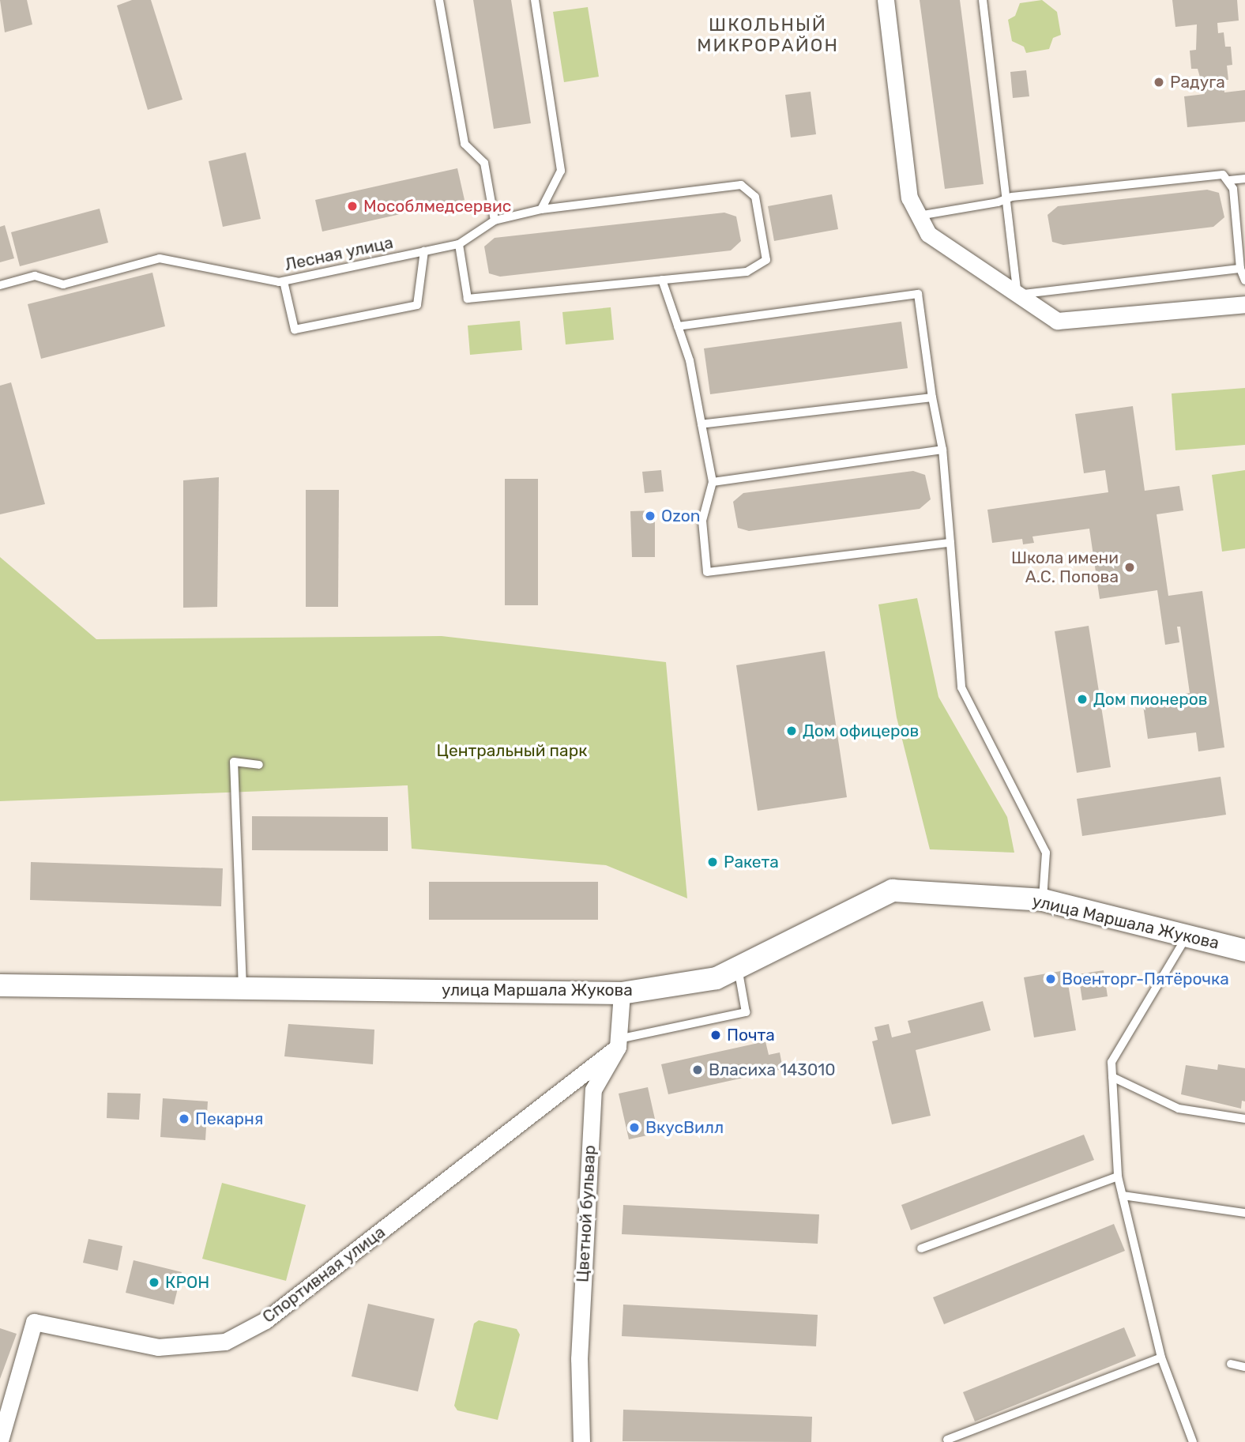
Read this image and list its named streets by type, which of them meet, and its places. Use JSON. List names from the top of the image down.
{
  "streets": {
    "street": ["улица Маршала Жукова", "Цветной бульвар", "Спортивная улица"],
    "lane": ["Лесная улица"]
  },
  "crossings": [
    ["улица Маршала Жукова", "Цветной бульвар"],
    ["Цветной бульвар", "Спортивная улица"]
  ],
  "districts": ["ШКОЛЬНЫЙ МИКРОРАЙОН"],
  "parks": ["Центральный парк"],
  "places": [
    "Радуга",
    "Мособлмедсервис",
    "Ozon",
    "Школа имени А.С. Попова",
    "Дом пионеров",
    "Дом офицеров",
    "Ракета",
    "Военторг-Пятёрочка",
    "Почта",
    "Власиха 143010",
    "Пекарня",
    "ВкусВилл",
    "КРОН"
  ]
}
